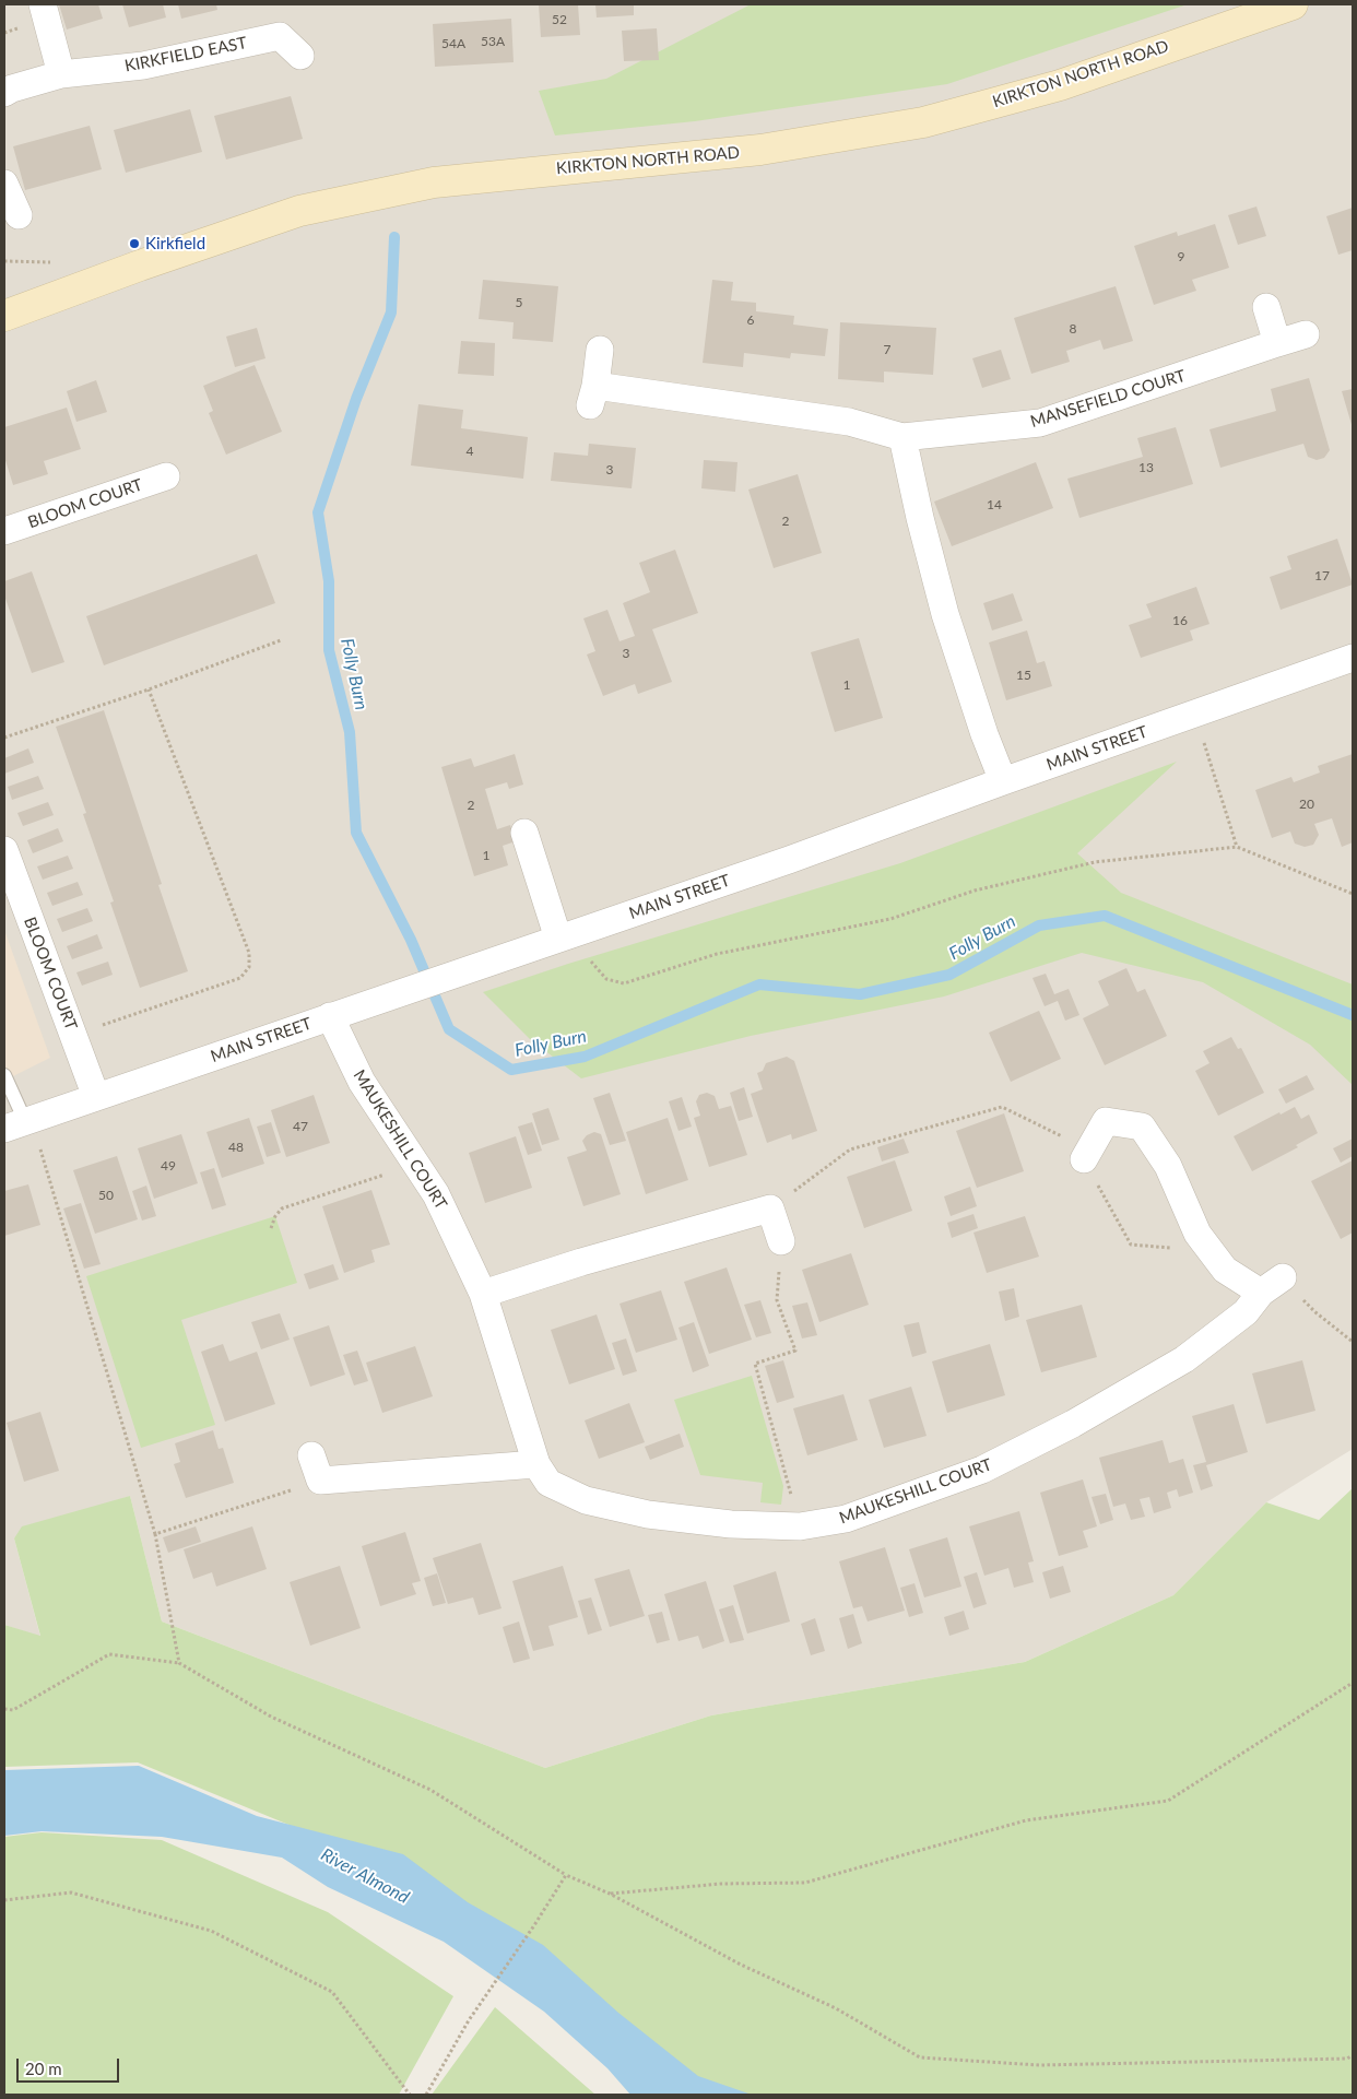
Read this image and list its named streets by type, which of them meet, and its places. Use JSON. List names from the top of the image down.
{
  "streets": {
    "main road": ["KIRKTON NORTH ROAD"],
    "street": [
      "KIRKFIELD EAST",
      "MANSEFIELD COURT",
      "BLOOM COURT",
      "MAIN STREET",
      "MAUKESHILL COURT"
    ]
  },
  "crossings": [
    ["BLOOM COURT", "MAIN STREET"],
    ["MAIN STREET", "MAUKESHILL COURT"]
  ],
  "water": ["Folly Burn", "River Almond"],
  "places": ["Kirkfield"],
  "house_numbers": [
    "52",
    "53A",
    "54A",
    "9",
    "5",
    "6",
    "8",
    "7",
    "4",
    "13",
    "3",
    "14",
    "2",
    "17",
    "16",
    "3",
    "15",
    "1",
    "20",
    "2",
    "1",
    "47",
    "48",
    "49",
    "50"
  ],
  "scale_bar": "20 m"
}
